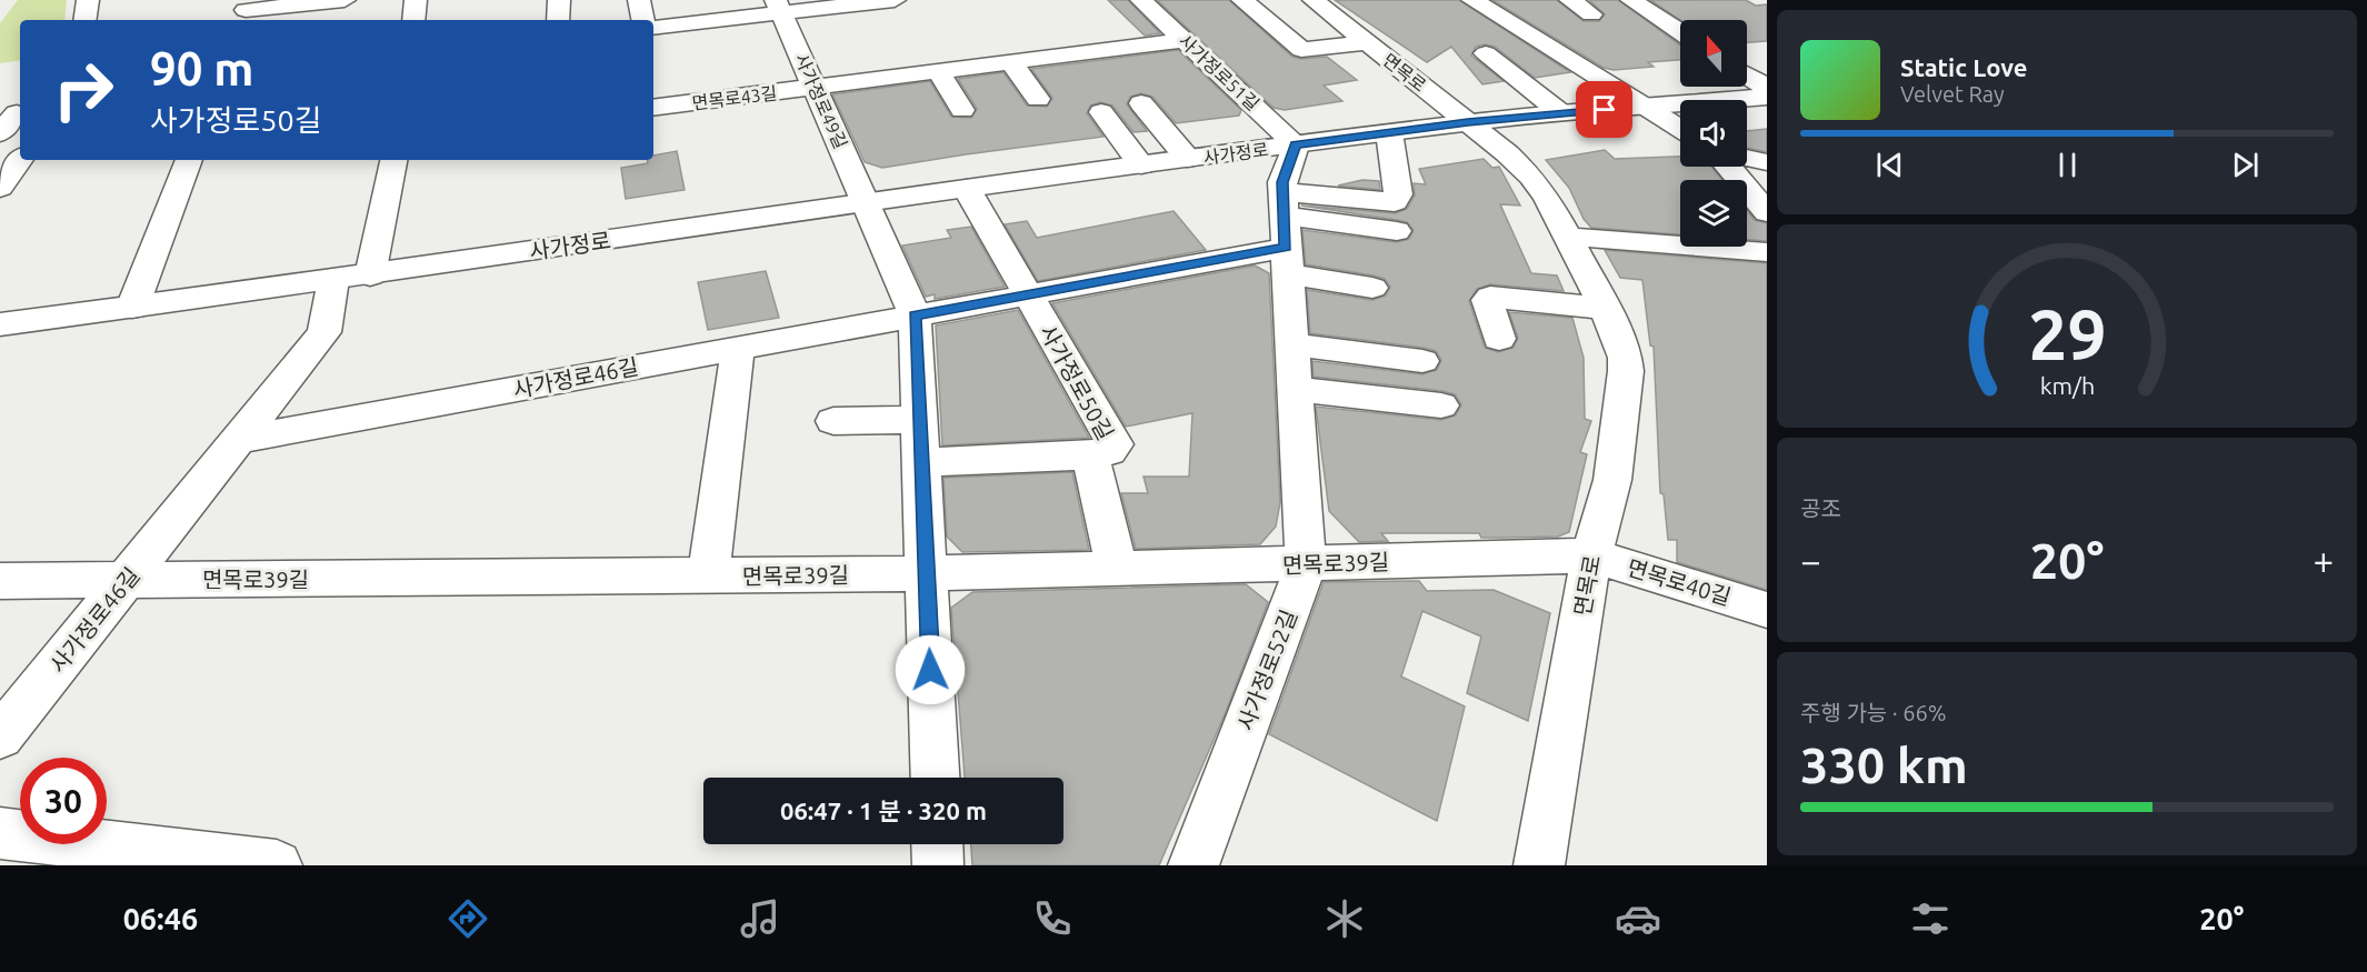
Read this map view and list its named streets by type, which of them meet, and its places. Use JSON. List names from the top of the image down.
{
  "streets": {
    "street": [
      "사가정로51길",
      "면목로",
      "면목로43길",
      "사가정로49길",
      "사가정로",
      "사가정로46길",
      "사가정로50길",
      "면목로39길",
      "면목로40길",
      "사가정로52길"
    ]
  },
  "crossings": [
    ["사가정로51길", "면목로43길"],
    ["사가정로51길", "사가정로"],
    ["사가정로51길", "사가정로52길"],
    ["면목로", "사가정로"],
    ["면목로", "면목로39길"],
    ["면목로", "면목로40길"],
    ["면목로43길", "사가정로49길"],
    ["사가정로49길", "사가정로"],
    ["사가정로", "사가정로46길"],
    ["사가정로", "사가정로50길"],
    ["사가정로", "사가정로52길"],
    ["사가정로46길", "사가정로50길"],
    ["사가정로46길", "면목로39길"],
    ["사가정로50길", "면목로39길"],
    ["사가정로50길", "사가정로52길"],
    ["면목로39길", "면목로40길"],
    ["면목로39길", "사가정로52길"]
  ],
  "north": "top",
  "page": {
    "turn": ["90 m", "사가정로50길"],
    "song": ["Static Love", "Velvet Ray"],
    "tile": [
      "공조",
      ["주행 가능 · 66%", "330 km"]
    ],
    "heat": ["−", "20°", "+"],
    "limit": "30",
    "trip": "06:47 · 1 분 · 320 m",
    "tabs": ["06:46", "20°"],
    "gauge": ["29", "km/h"]
  }
}
